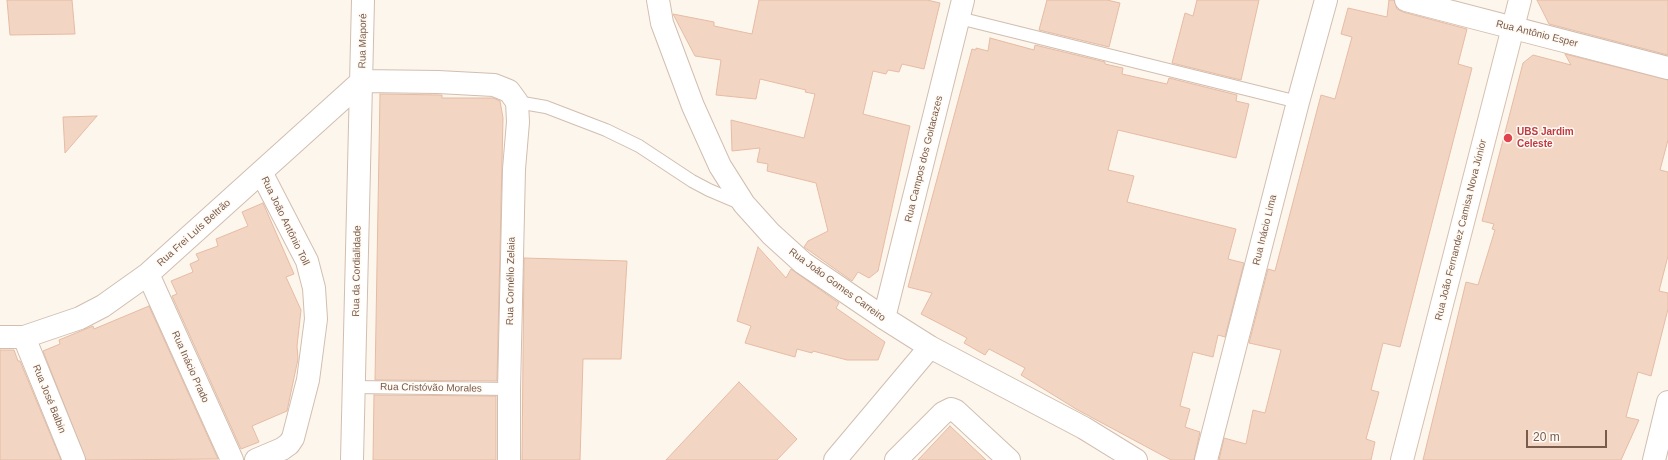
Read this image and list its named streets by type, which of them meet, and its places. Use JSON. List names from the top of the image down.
{
  "streets": {
    "street": [
      "Rua Antônio Esper",
      "Rua Maporé",
      "Rua Campos dos Goitacazes",
      "Rua João Antônio Toll",
      "Rua Inácio Lima",
      "Rua João Fernandez Camisa Nova Júnior",
      "Rua Frei Luís Beltrão",
      "Rua da Cordialidade",
      "Rua Cornélio Zelaia",
      "Rua João Gomes Carreiro",
      "Rua Inácio Prado",
      "Rua José Balbin"
    ],
    "lane": ["Rua Cristóvão Morales"]
  },
  "crossings": [
    ["Rua Antônio Esper", "Rua João Fernandez Camisa Nova Júnior"],
    ["Rua Maporé", "Rua Frei Luís Beltrão"],
    ["Rua Maporé", "Rua da Cordialidade"],
    ["Rua Campos dos Goitacazes", "Rua João Gomes Carreiro"],
    ["Rua João Antônio Toll", "Rua Frei Luís Beltrão"],
    ["Rua Frei Luís Beltrão", "Rua da Cordialidade"],
    ["Rua Frei Luís Beltrão", "Rua Inácio Prado"],
    ["Rua Frei Luís Beltrão", "Rua José Balbin"],
    ["Rua da Cordialidade", "Rua Cristóvão Morales"],
    ["Rua Cornélio Zelaia", "Rua Cristóvão Morales"]
  ],
  "places": ["UBS Jardim Celeste"],
  "scale_bar": "20 m"
}
